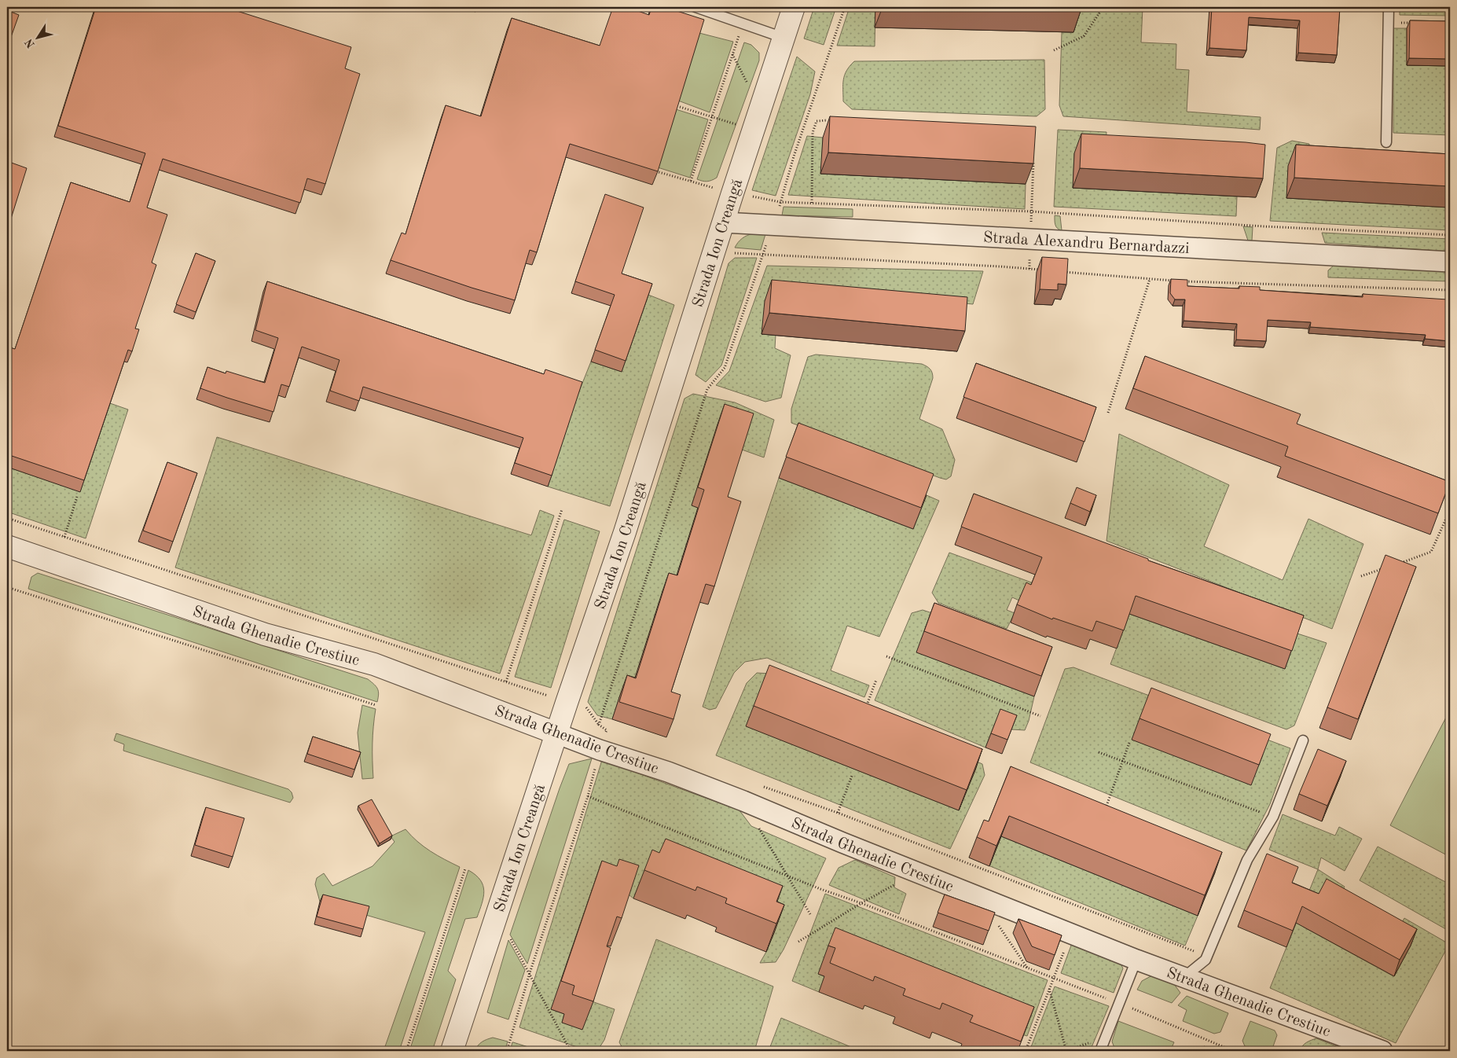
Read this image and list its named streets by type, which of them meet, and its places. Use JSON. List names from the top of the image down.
{
  "streets": {
    "street": ["Strada Alexandru Bernardazzi", "Strada Ion Creangă", "Strada Ghenadie Crestiuc"]
  },
  "crossings": [
    ["Strada Alexandru Bernardazzi", "Strada Ion Creangă"],
    ["Strada Ion Creangă", "Strada Ghenadie Crestiuc"]
  ],
  "north": "bottom left"
}
